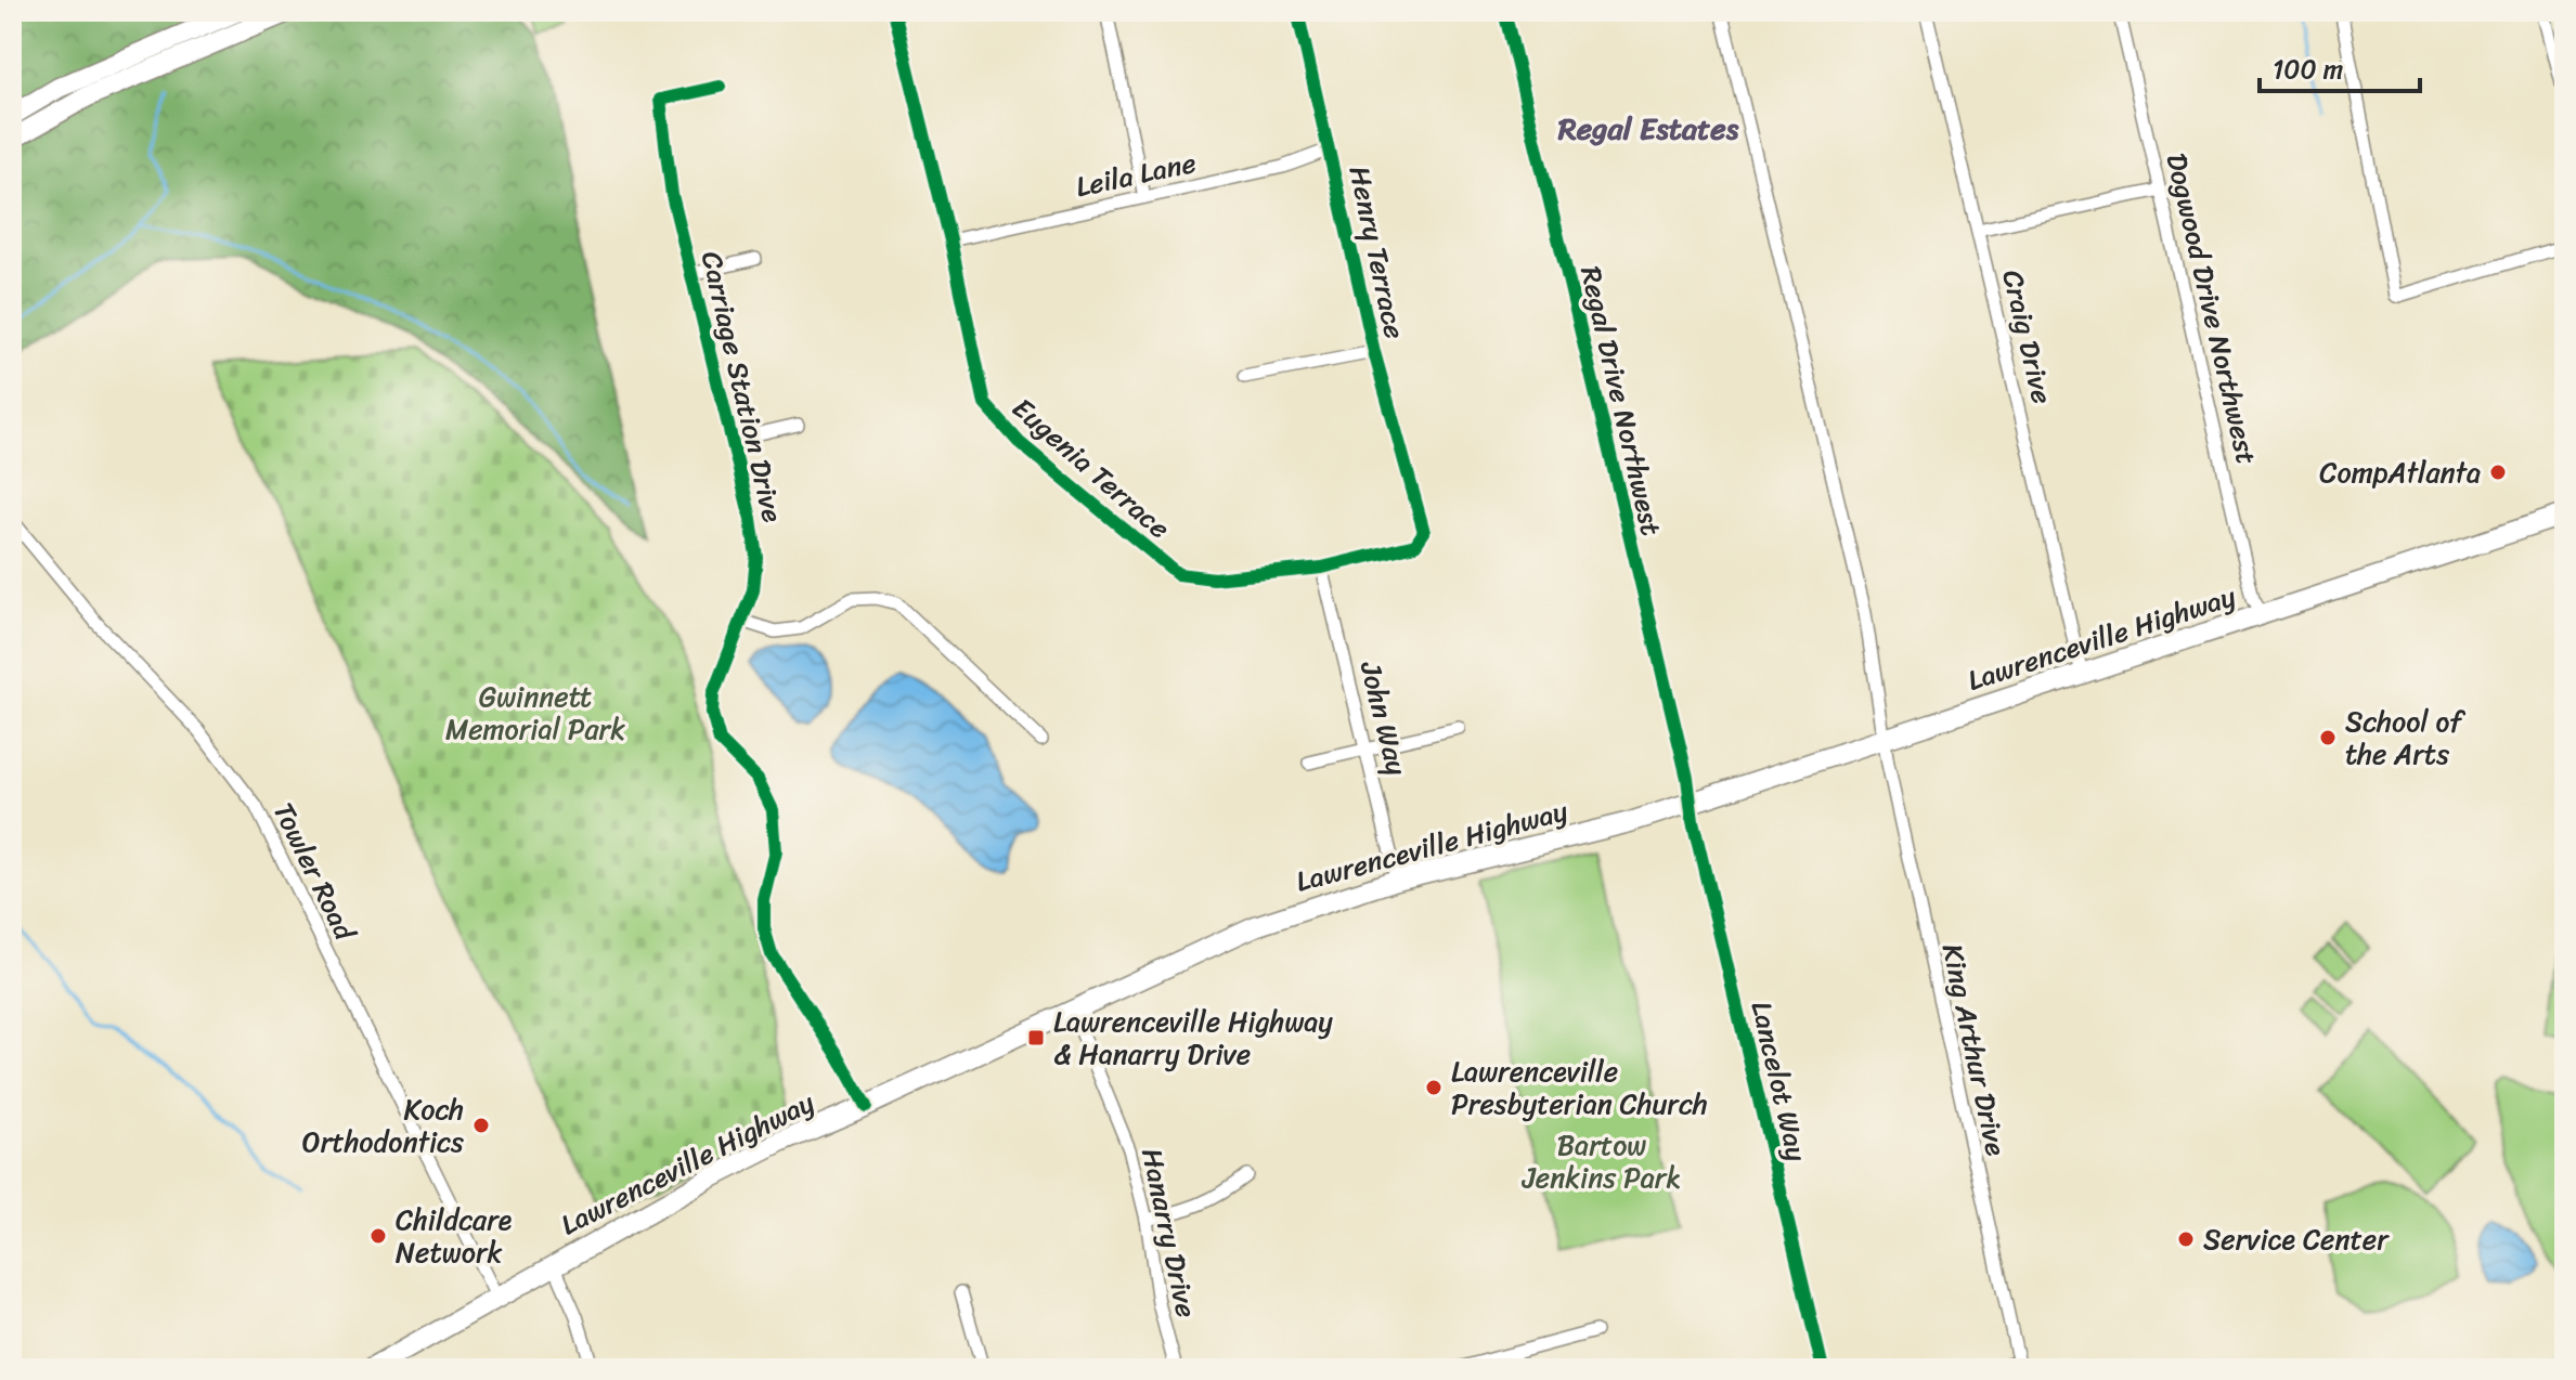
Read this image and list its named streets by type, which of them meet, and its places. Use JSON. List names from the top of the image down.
{
  "streets": {
    "main road": ["Lawrenceville Highway"],
    "street": [
      "Leila Lane",
      "Henry Terrace",
      "Dogwood Drive Northwest",
      "Craig Drive",
      "Carriage Station Drive",
      "Regal Drive Northwest",
      "Eugenia Terrace",
      "John Way",
      "Towler Road",
      "King Arthur Drive",
      "Lancelot Way",
      "Hanarry Drive"
    ]
  },
  "crossings": [
    ["Leila Lane", "Henry Terrace"],
    ["Leila Lane", "Eugenia Terrace"],
    ["Henry Terrace", "Eugenia Terrace"],
    ["Dogwood Drive Northwest", "Lawrenceville Highway"],
    ["Craig Drive", "Lawrenceville Highway"],
    ["Carriage Station Drive", "Lawrenceville Highway"],
    ["Regal Drive Northwest", "Lawrenceville Highway"],
    ["Regal Drive Northwest", "Lancelot Way"],
    ["Eugenia Terrace", "John Way"],
    ["Lawrenceville Highway", "John Way"],
    ["Lawrenceville Highway", "Towler Road"],
    ["Lawrenceville Highway", "King Arthur Drive"],
    ["Lawrenceville Highway", "Lancelot Way"],
    ["Lawrenceville Highway", "Hanarry Drive"]
  ],
  "districts": ["Regal Estates"],
  "parks": ["Gwinnett Memorial Park", "Bartow Jenkins Park"],
  "places": {
    "other": [
      "CompAtlanta",
      "School of the Arts",
      "Lawrenceville Presbyterian Church",
      "Koch Orthodontics",
      "Childcare Network",
      "Service Center"
    ],
    "transit": ["Lawrenceville Highway & Hanarry Drive"]
  },
  "scale_bar": "100 m"
}
